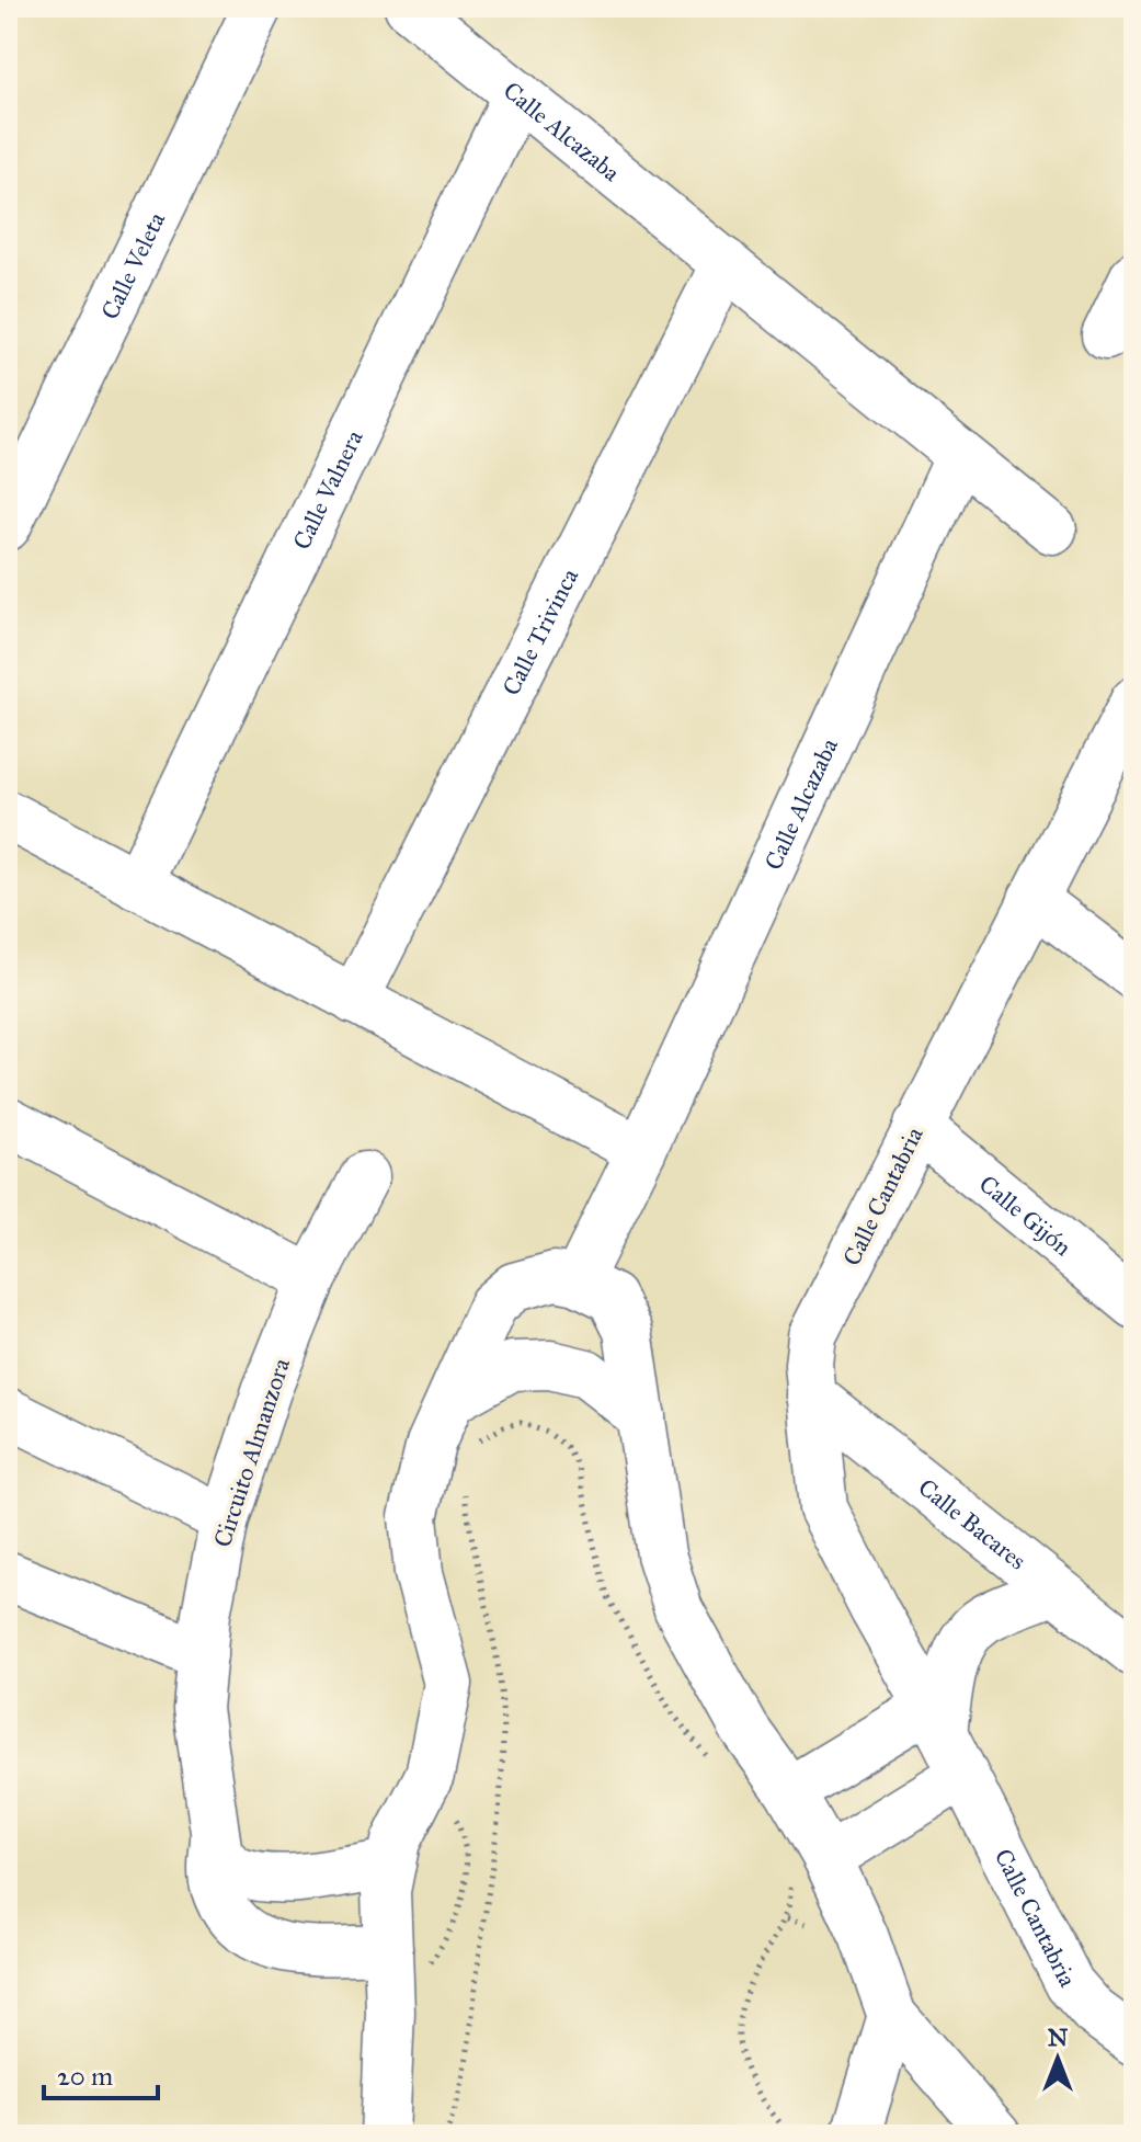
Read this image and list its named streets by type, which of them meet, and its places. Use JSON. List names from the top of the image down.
{
  "streets": {
    "street": [
      "Calle Alcazaba",
      "Calle Veleta",
      "Calle Valnera",
      "Calle Trivinca",
      "Calle Cantabria",
      "Calle Gijón",
      "Circuito Almanzora",
      "Calle Bacares"
    ]
  },
  "crossings": [
    ["Calle Alcazaba", "Calle Valnera"],
    ["Calle Alcazaba", "Calle Trivinca"],
    ["Calle Cantabria", "Calle Gijón"],
    ["Calle Cantabria", "Calle Bacares"]
  ],
  "scale_bar": "20 m",
  "north": "top"
}
